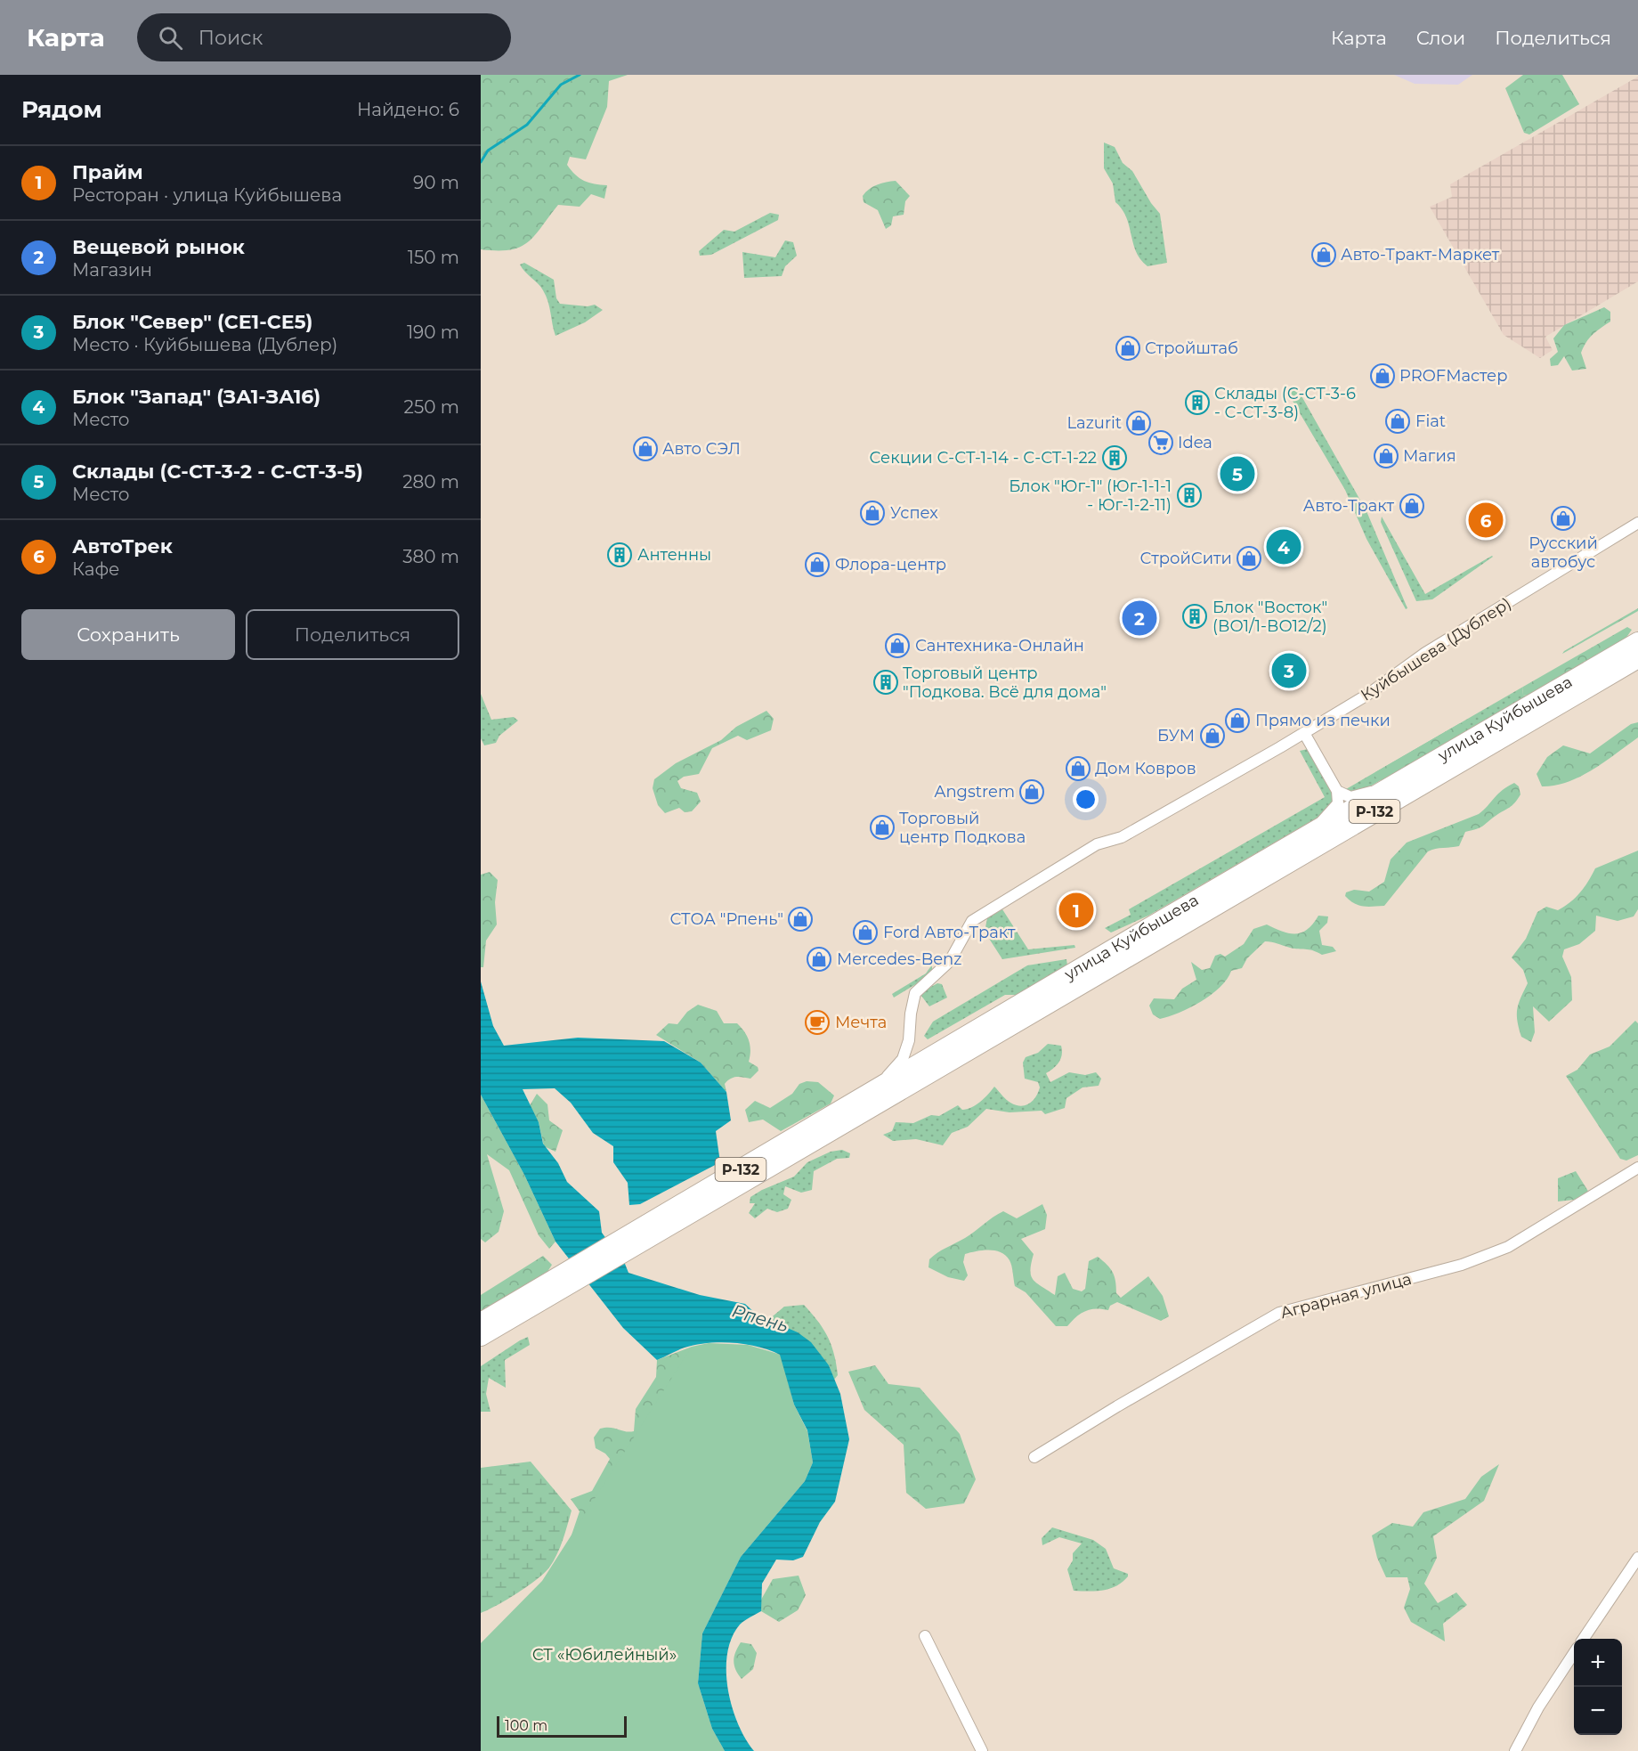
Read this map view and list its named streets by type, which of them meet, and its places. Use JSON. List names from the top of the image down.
{
  "streets": {
    "highway": ["улица Куйбышева", "Р-132"],
    "street": ["Куйбышева (Дублер)", "Аграрная улица"]
  },
  "crossings": [
    ["Куйбышева (Дублер)", "улица Куйбышева"],
    ["улица Куйбышева", "Р-132"]
  ],
  "water": ["Рпень"],
  "parks": ["СТ «Юбилейный»"],
  "places": {
    "shop": [
      "Авто-Тракт-Маркет",
      "Стройштаб",
      "PROFМастер",
      "Fiat",
      "Lazurit",
      "Авто СЭЛ",
      "Магия",
      "Авто-Тракт",
      "Успех",
      "Русский автобус",
      "СтройСити",
      "Флора-центр",
      "Сантехника-Онлайн",
      "Прямо из печки",
      "БУМ",
      "Дом Ковров",
      "Angstrem",
      "Торговый центр Подкова",
      "СТОА \"Рпень\"",
      "Ford Авто-Тракт",
      "Mercedes-Benz"
    ],
    "building": [
      "Склады (С-СТ-3-6 - С-СТ-3-8)",
      "Секции С-СТ-1-14 - С-СТ-1-22",
      "Блок \"Юг-1\" (Юг-1-1-1 - Юг-1-2-11)",
      "Антенны",
      "Блок \"Восток\" (ВО1/1-ВО12/2)",
      "Торговый центр \"Подкова. Всё для дома\""
    ],
    "supermarket": ["Idea"],
    "cafe": ["Мечта"]
  },
  "scale_bar": "100 m",
  "page": {
    "header": "Карта",
    "search": "Поиск",
    "nav": ["Карта", "Слои", "Поделиться"],
    "heading": ["Рядом", "Найдено: 6"],
    "list": [
      {
        "mark": "1",
        "name": "Прайм",
        "note": "Ресторан · улица Куйбышева",
        "value": "90 m"
      },
      {
        "mark": "2",
        "name": "Вещевой рынок",
        "note": "Магазин",
        "value": "150 m"
      },
      {
        "mark": "3",
        "name": "Блок \"Север\" (СЕ1-СЕ5)",
        "note": "Место · Куйбышева (Дублер)",
        "value": "190 m"
      },
      {
        "mark": "4",
        "name": "Блок \"Запад\" (ЗА1-ЗА16)",
        "note": "Место",
        "value": "250 m"
      },
      {
        "mark": "5",
        "name": "Склады (С-СТ-3-2 - С-СТ-3-5)",
        "note": "Место",
        "value": "280 m"
      },
      {
        "mark": "6",
        "name": "АвтоТрек",
        "note": "Кафе",
        "value": "380 m"
      }
    ],
    "pins": [
      "5",
      "6",
      "4",
      "2",
      "3",
      "1"
    ],
    "buttons": ["Сохранить", "Поделиться"],
    "map_buttons": ["+", "−"],
    "scale": "100 m"
  }
}
